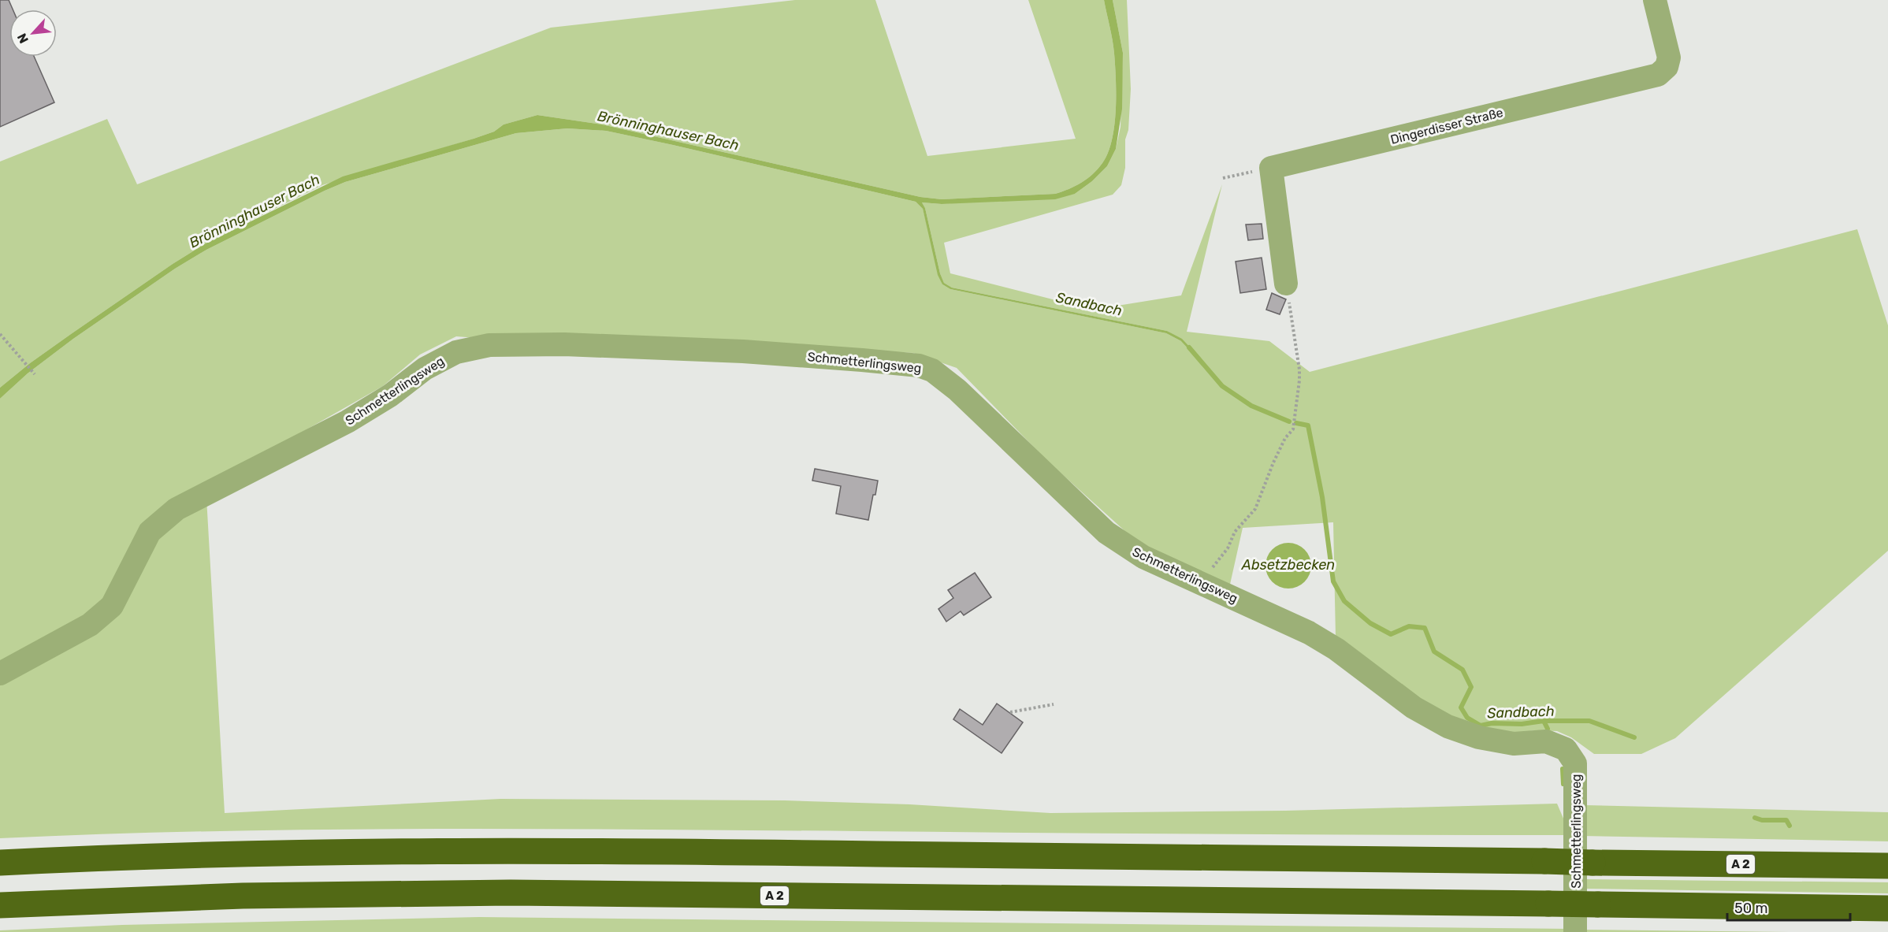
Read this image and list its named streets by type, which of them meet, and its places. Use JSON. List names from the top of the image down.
{
  "streets": {
    "highway": ["A 2"],
    "street": ["Dingerdisser Straße", "Schmetterlingsweg"]
  },
  "water": ["Brönninghauser Bach", "Sandbach", "Absetzbecken"],
  "scale_bar": "50 m",
  "north": "bottom left"
}
